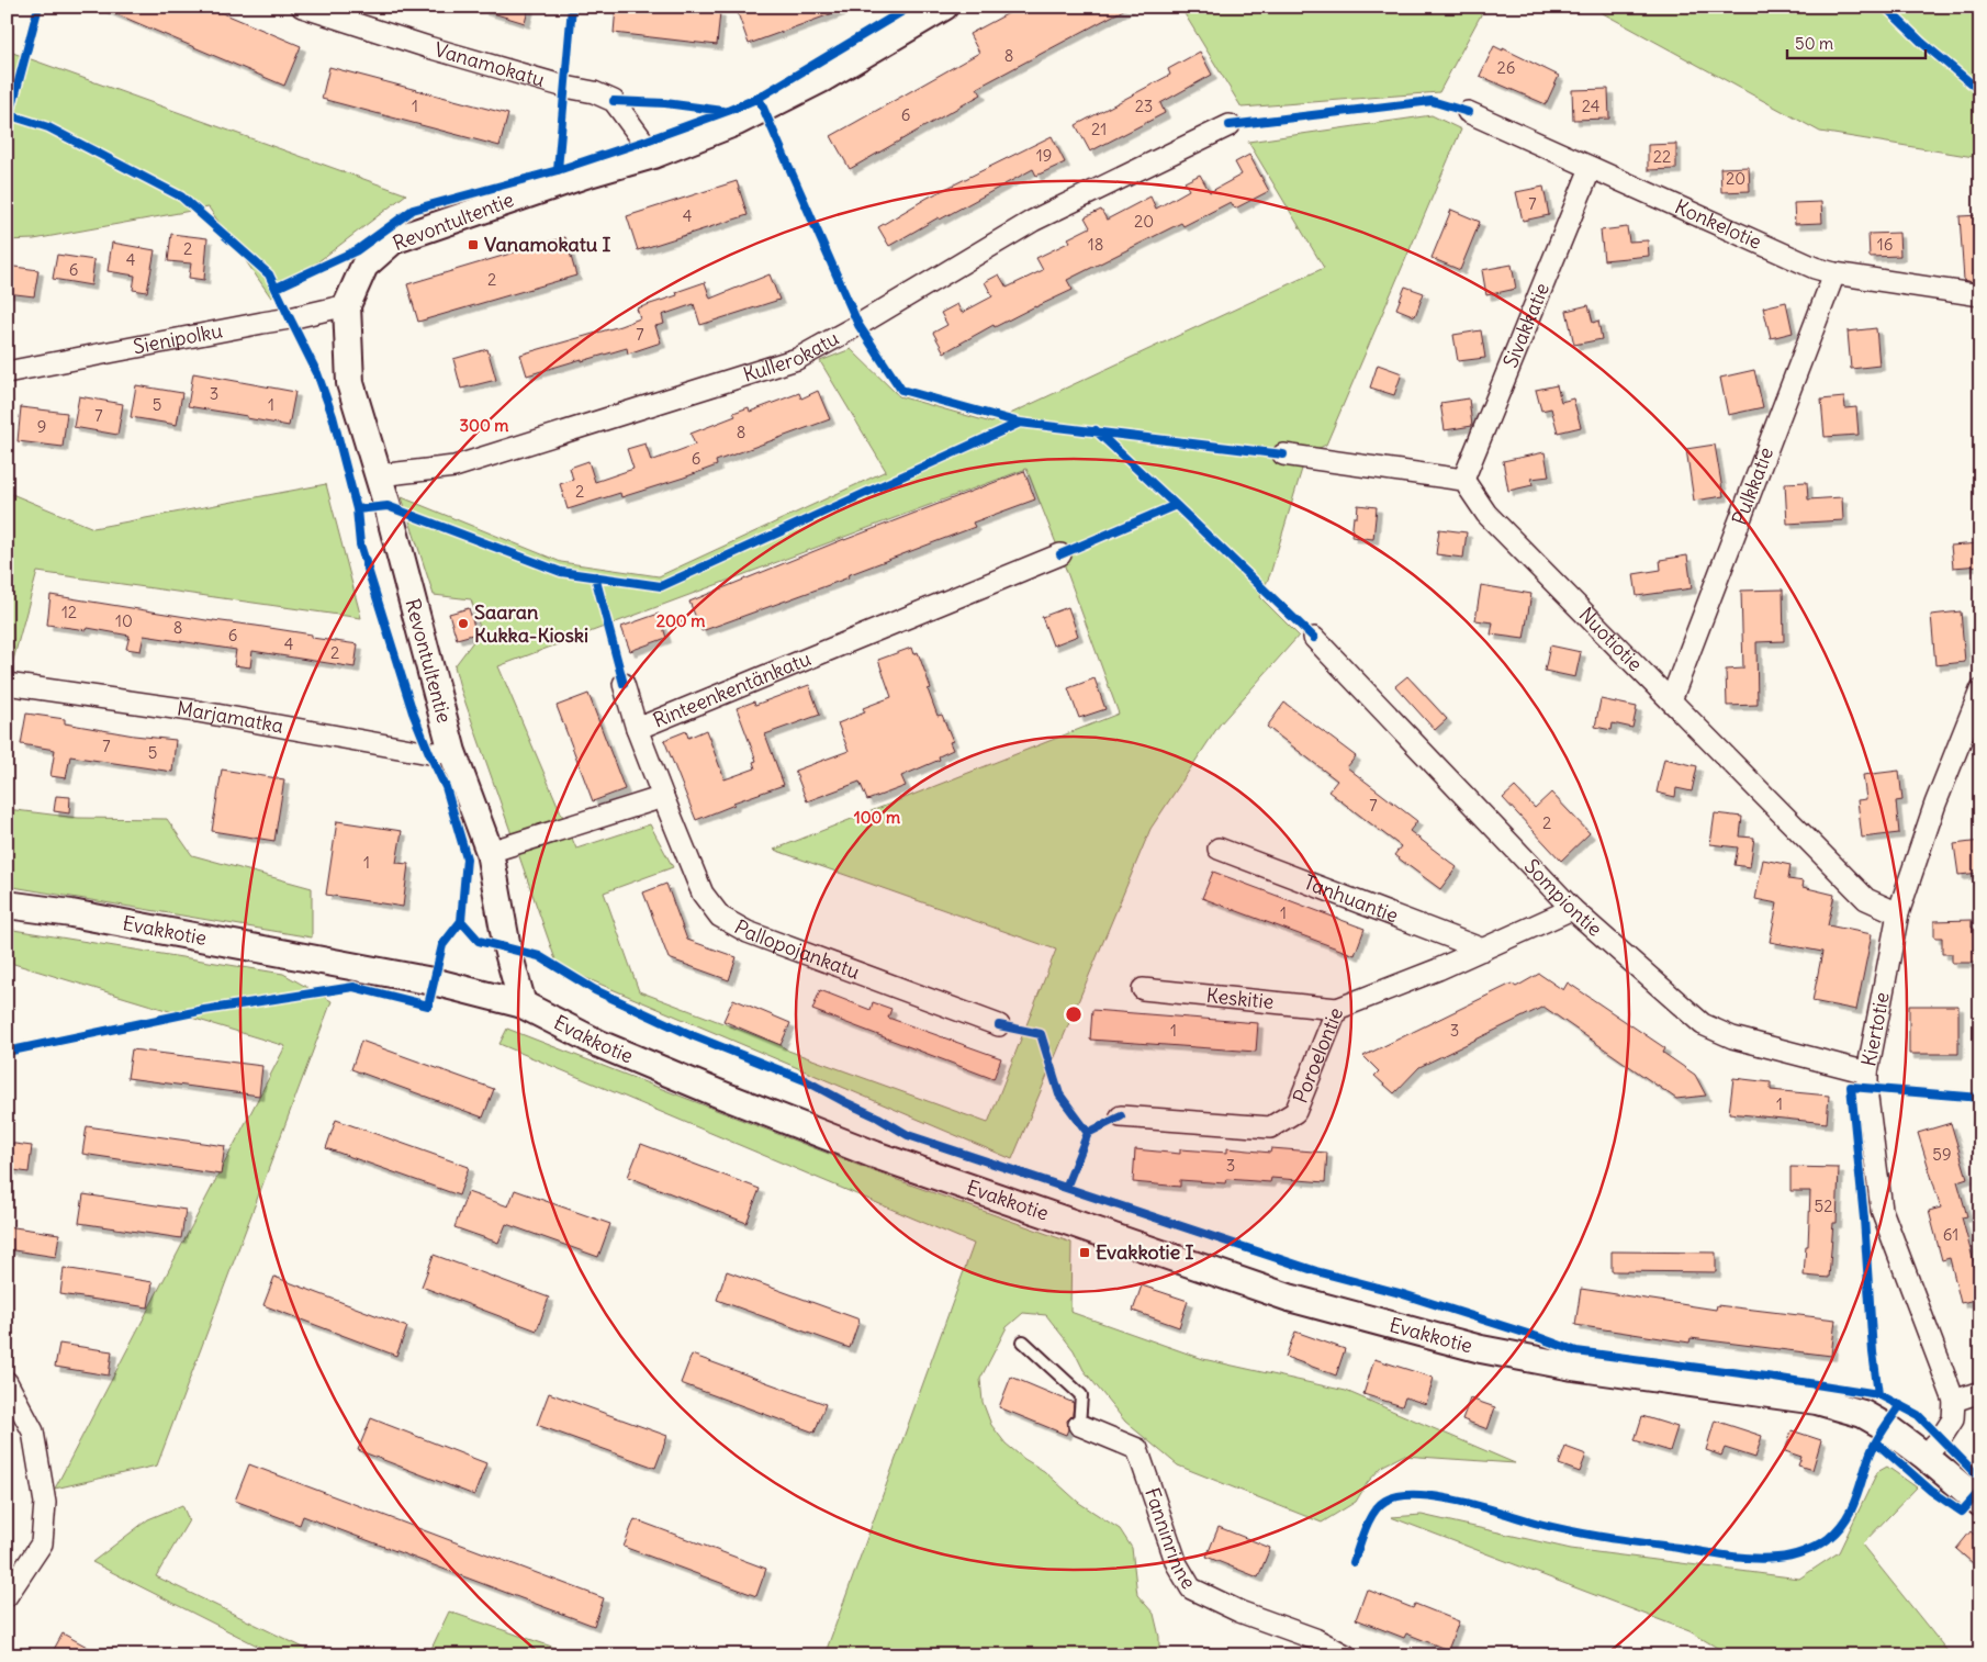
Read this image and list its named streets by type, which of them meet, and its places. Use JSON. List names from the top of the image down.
{
  "streets": {
    "street": [
      "Vanamokatu",
      "Revontultentie",
      "Konkelotie",
      "Sivakkatie",
      "Sienipolku",
      "Kullerokatu",
      "Pulkkatie",
      "Nuotiotie",
      "Rinteenkentänkatu",
      "Marjamatka",
      "Sompiontie",
      "Tanhuantie",
      "Evakkotie",
      "Pallopojankatu",
      "Keskitie",
      "Kiertotie",
      "Poroelontie",
      "Fanninrinne"
    ]
  },
  "crossings": [
    ["Vanamokatu", "Revontultentie"],
    ["Revontultentie", "Sienipolku"],
    ["Revontultentie", "Kullerokatu"],
    ["Revontultentie", "Marjamatka"],
    ["Revontultentie", "Evakkotie"],
    ["Konkelotie", "Sivakkatie"],
    ["Konkelotie", "Pulkkatie"],
    ["Sivakkatie", "Nuotiotie"],
    ["Pulkkatie", "Nuotiotie"],
    ["Nuotiotie", "Kiertotie"],
    ["Rinteenkentänkatu", "Pallopojankatu"],
    ["Sompiontie", "Kiertotie"],
    ["Sompiontie", "Poroelontie"],
    ["Tanhuantie", "Poroelontie"],
    ["Keskitie", "Poroelontie"]
  ],
  "places": {
    "transit": ["Vanamokatu I", "Evakkotie I"],
    "other": ["Saaran Kukka-Kioski"]
  },
  "house_numbers": [
    "8",
    "26",
    "1",
    "23",
    "24",
    "6",
    "21",
    "19",
    "22",
    "20",
    "7",
    "4",
    "20",
    "18",
    "16",
    "2",
    "4",
    "6",
    "2",
    "7",
    "3",
    "5",
    "1",
    "7",
    "9",
    "8",
    "6",
    "2",
    "12",
    "10",
    "8",
    "6",
    "4",
    "2",
    "7",
    "5",
    "7",
    "2",
    "1",
    "1",
    "1",
    "3",
    "1",
    "59",
    "3",
    "52",
    "61"
  ],
  "scale_bar": "50 m",
  "rings": ["300 m", "200 m", "100 m"]
}
